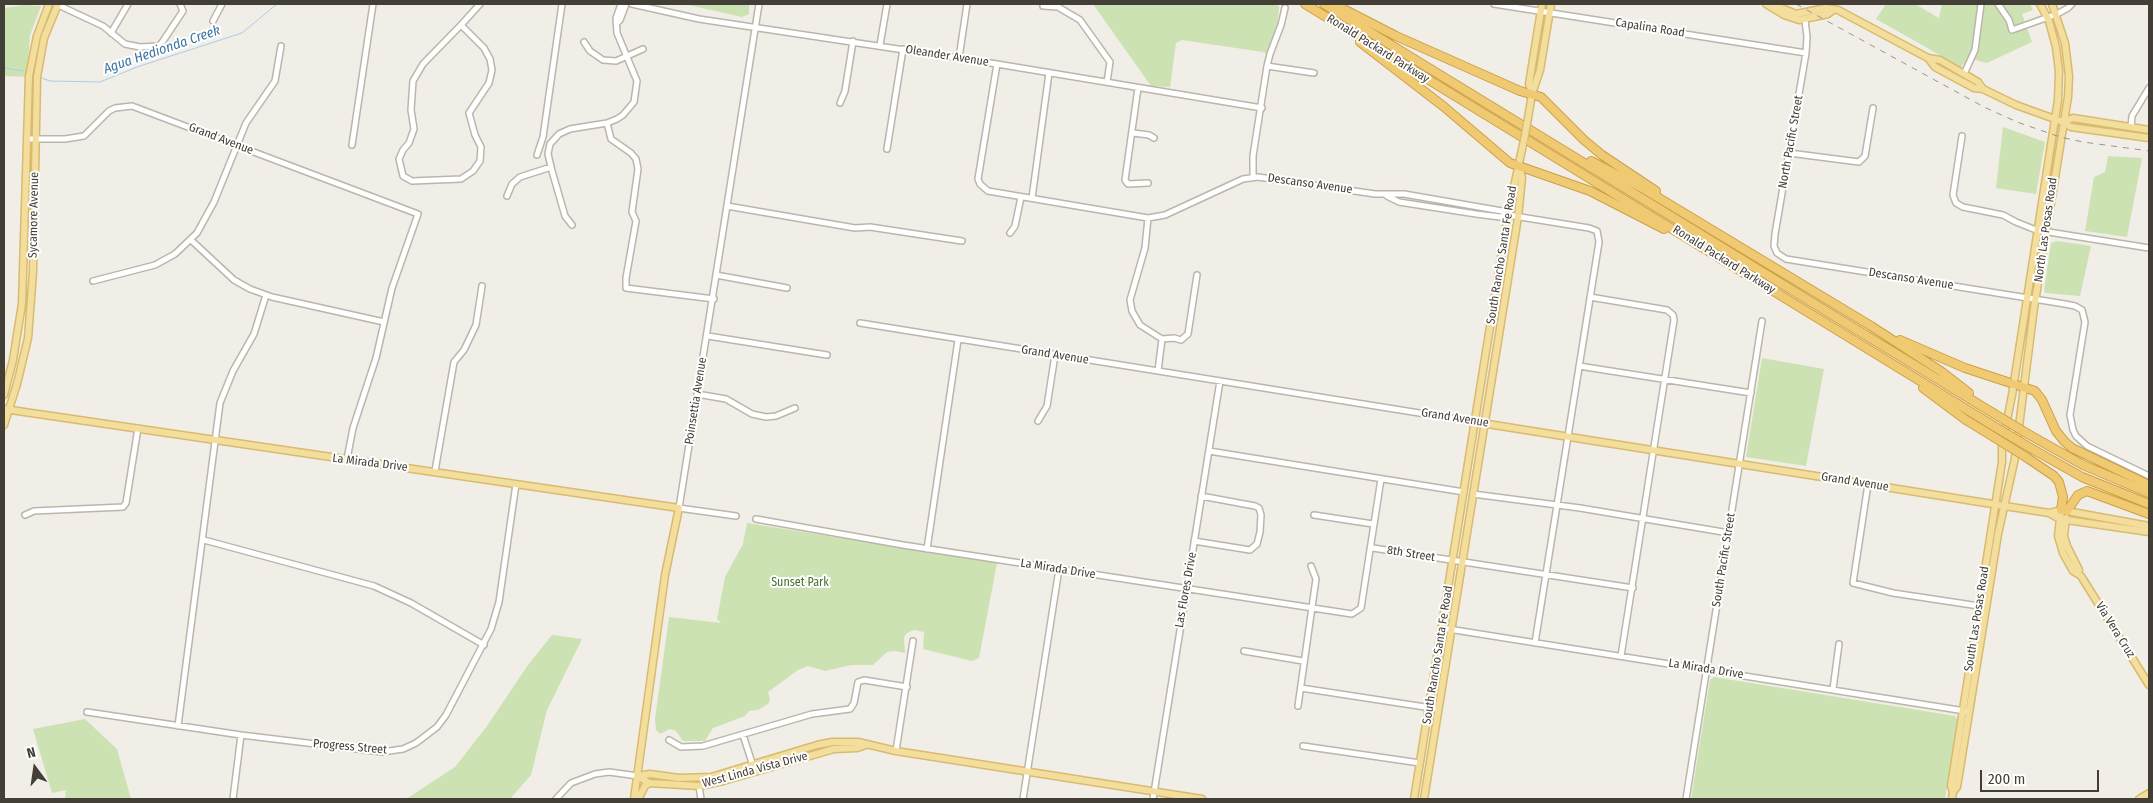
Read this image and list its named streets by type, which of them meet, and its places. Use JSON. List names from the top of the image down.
{
  "streets": {
    "highway": ["Ronald Packard Parkway"],
    "main road": [
      "Grand Avenue",
      "Sycamore Avenue",
      "North Las Posas Road",
      "South Rancho Santa Fe Road",
      "Poinsettia Avenue",
      "La Mirada Drive",
      "South Las Posas Road",
      "Via Vera Cruz",
      "West Linda Vista Drive"
    ],
    "street": [
      "Capalina Road",
      "Oleander Avenue",
      "North Pacific Street",
      "Descanso Avenue",
      "8th Street",
      "South Pacific Street",
      "Las Flores Drive",
      "Progress Street"
    ]
  },
  "crossings": [
    ["Capalina Road", "North Pacific Street"],
    ["Oleander Avenue", "Descanso Avenue"],
    ["Oleander Avenue", "Poinsettia Avenue"],
    ["Grand Avenue", "Sycamore Avenue"],
    ["Grand Avenue", "South Rancho Santa Fe Road"],
    ["Grand Avenue", "South Pacific Street"],
    ["Grand Avenue", "Las Flores Drive"],
    ["Grand Avenue", "South Las Posas Road"],
    ["Grand Avenue", "Via Vera Cruz"],
    ["North Pacific Street", "Descanso Avenue"],
    ["Descanso Avenue", "North Las Posas Road"],
    ["Descanso Avenue", "South Rancho Santa Fe Road"],
    ["Sycamore Avenue", "La Mirada Drive"],
    ["North Las Posas Road", "South Las Posas Road"],
    ["South Rancho Santa Fe Road", "La Mirada Drive"],
    ["South Rancho Santa Fe Road", "8th Street"],
    ["Poinsettia Avenue", "La Mirada Drive"],
    ["Poinsettia Avenue", "West Linda Vista Drive"],
    ["La Mirada Drive", "8th Street"],
    ["La Mirada Drive", "South Pacific Street"],
    ["La Mirada Drive", "Las Flores Drive"],
    ["La Mirada Drive", "South Las Posas Road"],
    ["La Mirada Drive", "Progress Street"],
    ["Las Flores Drive", "West Linda Vista Drive"]
  ],
  "water": ["Agua Hedionda Creek"],
  "parks": ["Sunset Park"],
  "scale_bar": "200 m",
  "north": "top"
}
